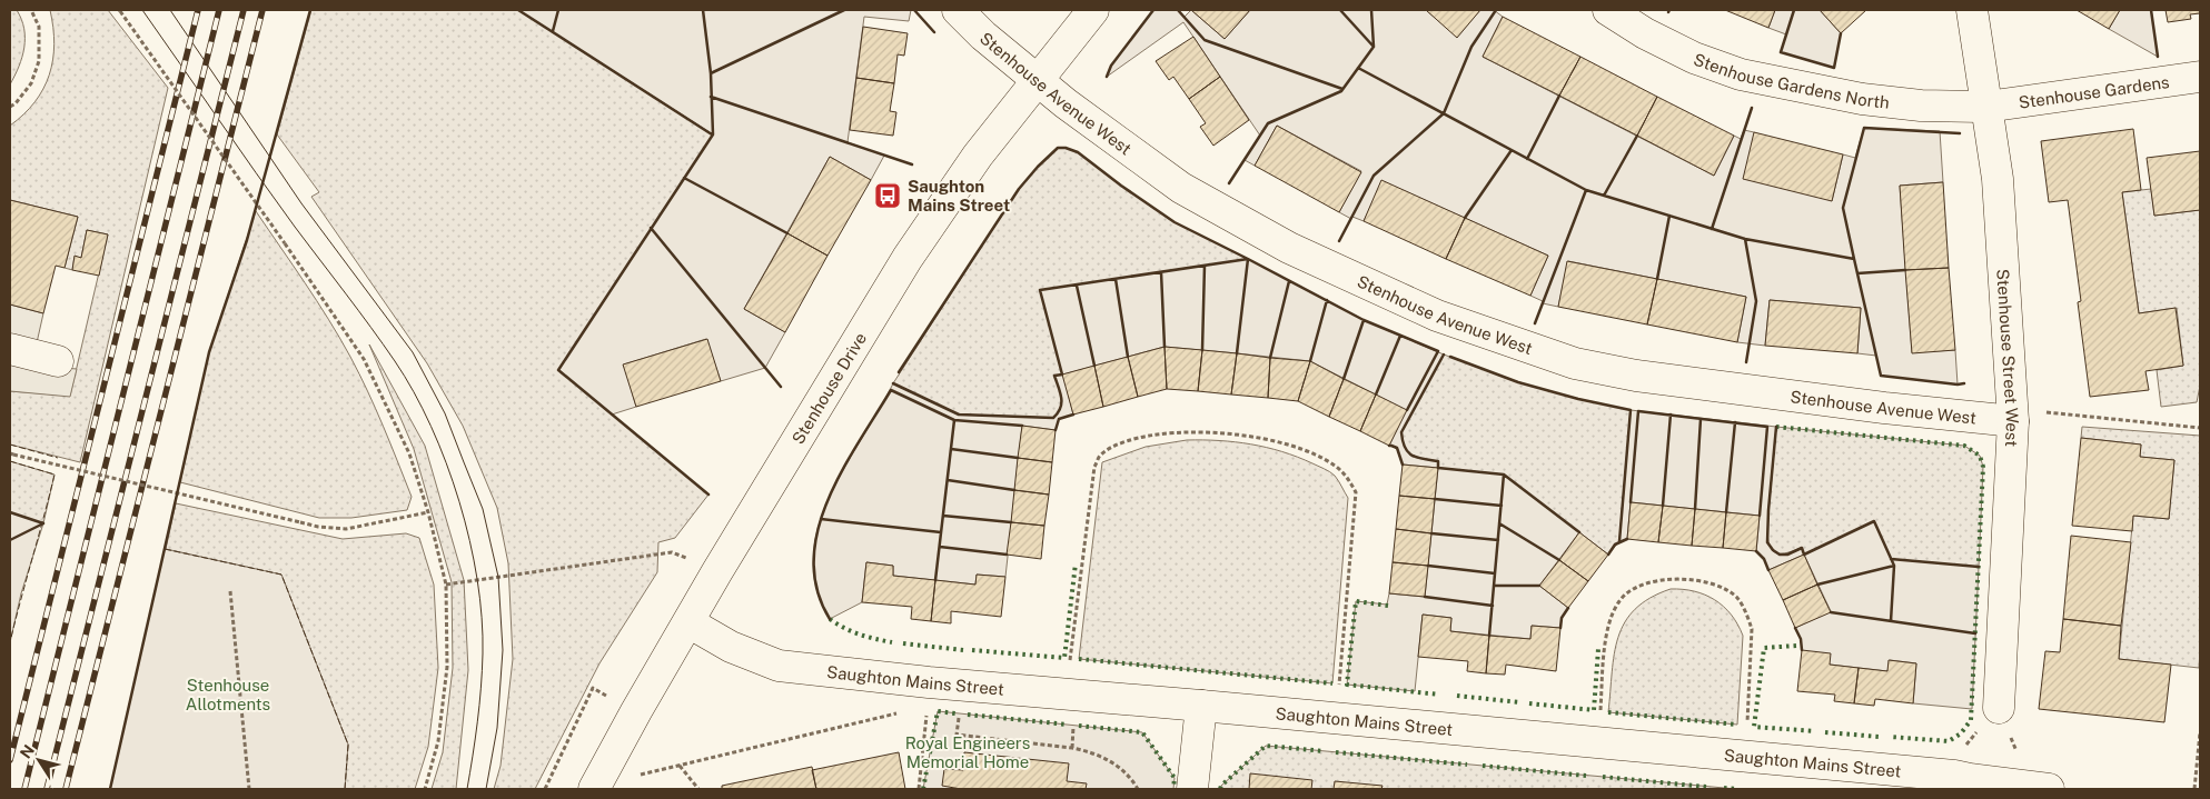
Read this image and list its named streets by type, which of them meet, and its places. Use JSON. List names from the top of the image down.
{
  "streets": {
    "street": [
      "Stenhouse Gardens North",
      "Stenhouse Gardens",
      "Stenhouse Avenue West",
      "Stenhouse Street West",
      "Stenhouse Drive",
      "Saughton Mains Street"
    ]
  },
  "crossings": [
    ["Stenhouse Gardens North", "Stenhouse Gardens"],
    ["Stenhouse Gardens North", "Stenhouse Street West"],
    ["Stenhouse Gardens", "Stenhouse Street West"],
    ["Stenhouse Avenue West", "Stenhouse Street West"],
    ["Stenhouse Avenue West", "Stenhouse Drive"],
    ["Stenhouse Drive", "Saughton Mains Street"]
  ],
  "parks": ["Stenhouse Allotments", "Royal Engineers Memorial Home"],
  "places": {
    "bus stop": ["Saughton Mains Street"]
  },
  "north": "top left"
}
